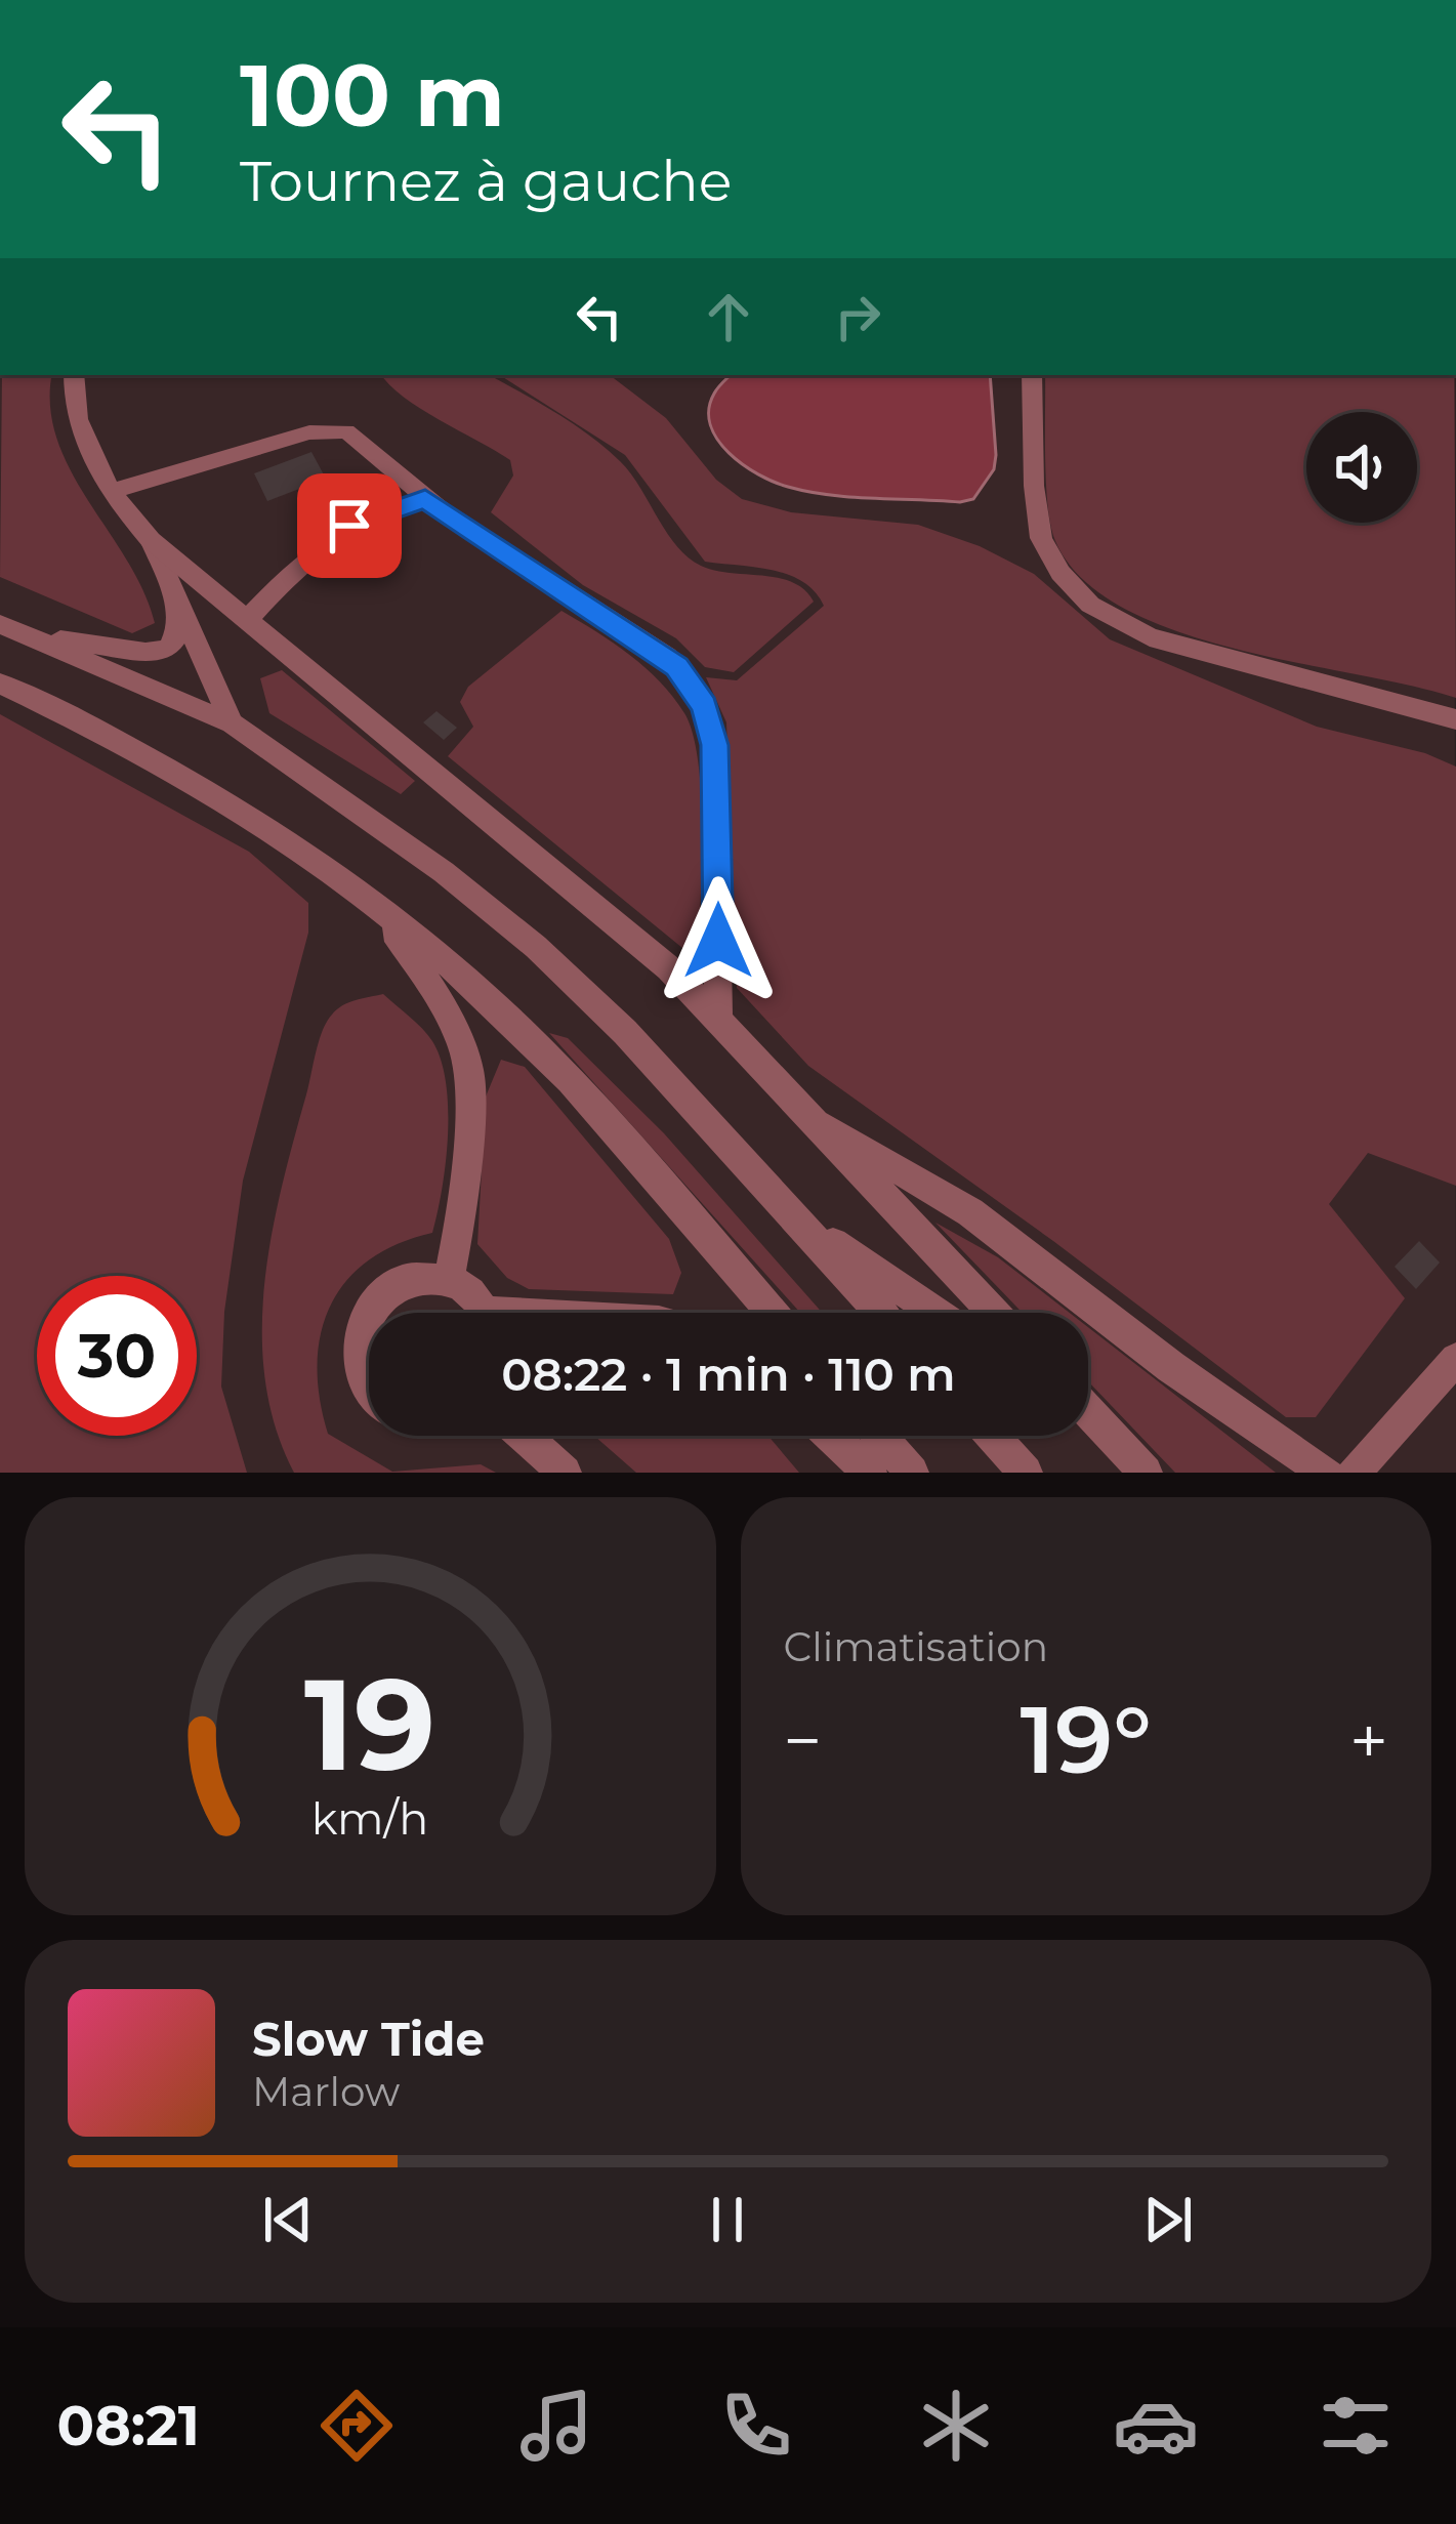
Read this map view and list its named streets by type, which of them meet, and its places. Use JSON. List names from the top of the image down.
{
  "page": {
    "turn": ["100 m", "Tournez à gauche"],
    "limit": "30",
    "trip": "08:22 · 1 min · 110 m",
    "tile": "Climatisation",
    "heat": ["−", "19°", "+"],
    "song": ["Slow Tide", "Marlow"],
    "tabs": "08:21",
    "gauge": ["19", "km/h"]
  }
}
